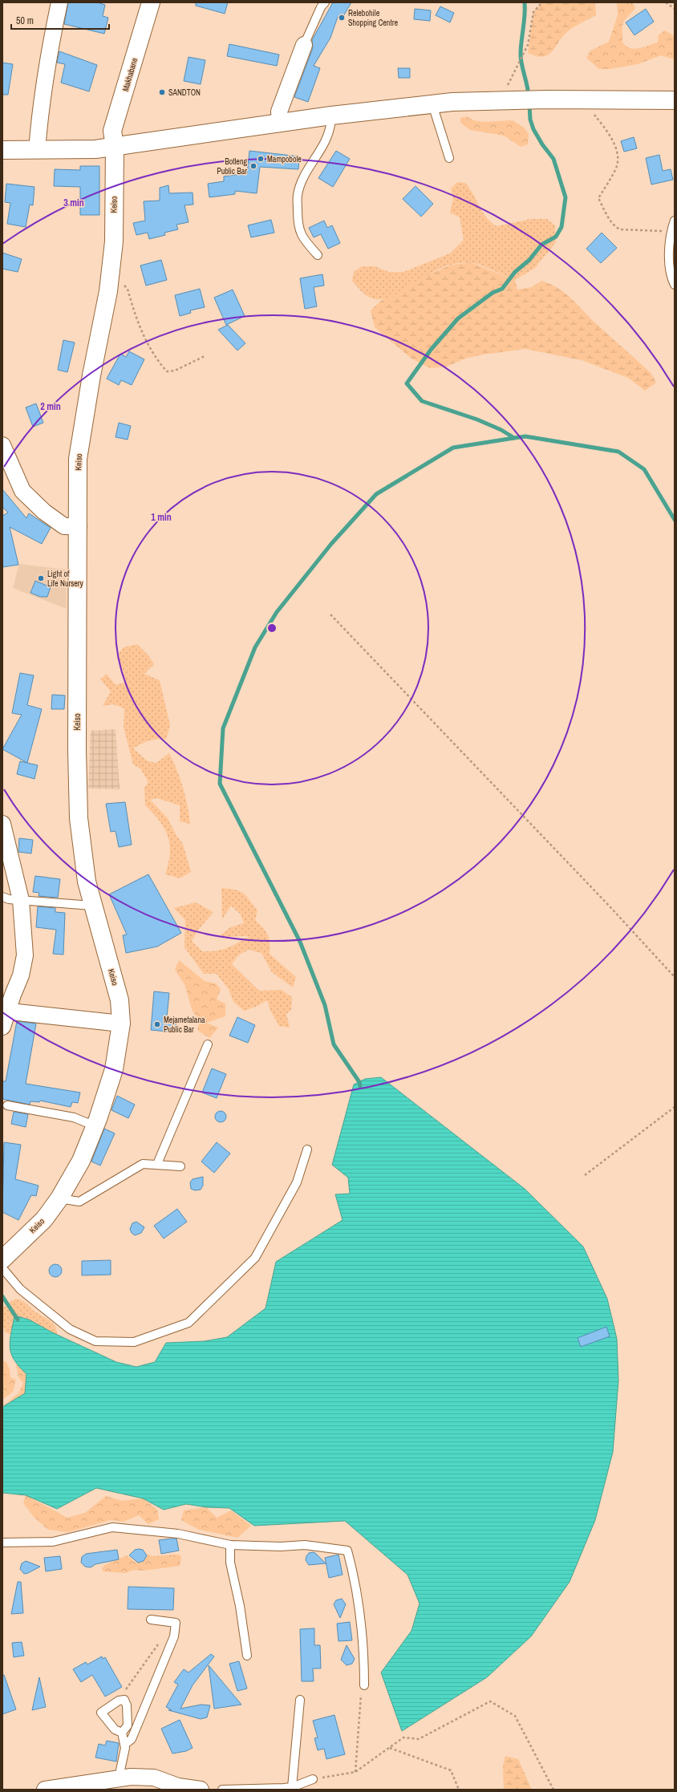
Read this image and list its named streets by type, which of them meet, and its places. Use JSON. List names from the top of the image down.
{
  "streets": {
    "street": ["Makhabane", "Keiso"]
  },
  "crossings": [
    ["Makhabane", "Keiso"]
  ],
  "places": [
    "Relebohile Shopping Centre",
    "SANDTON",
    "Mampobole",
    "Botleng Public Bar",
    "Light of Life Nursery",
    "Mejametalana Public Bar"
  ],
  "scale_bar": "50 m",
  "rings": ["3 min", "2 min", "1 min"]
}
